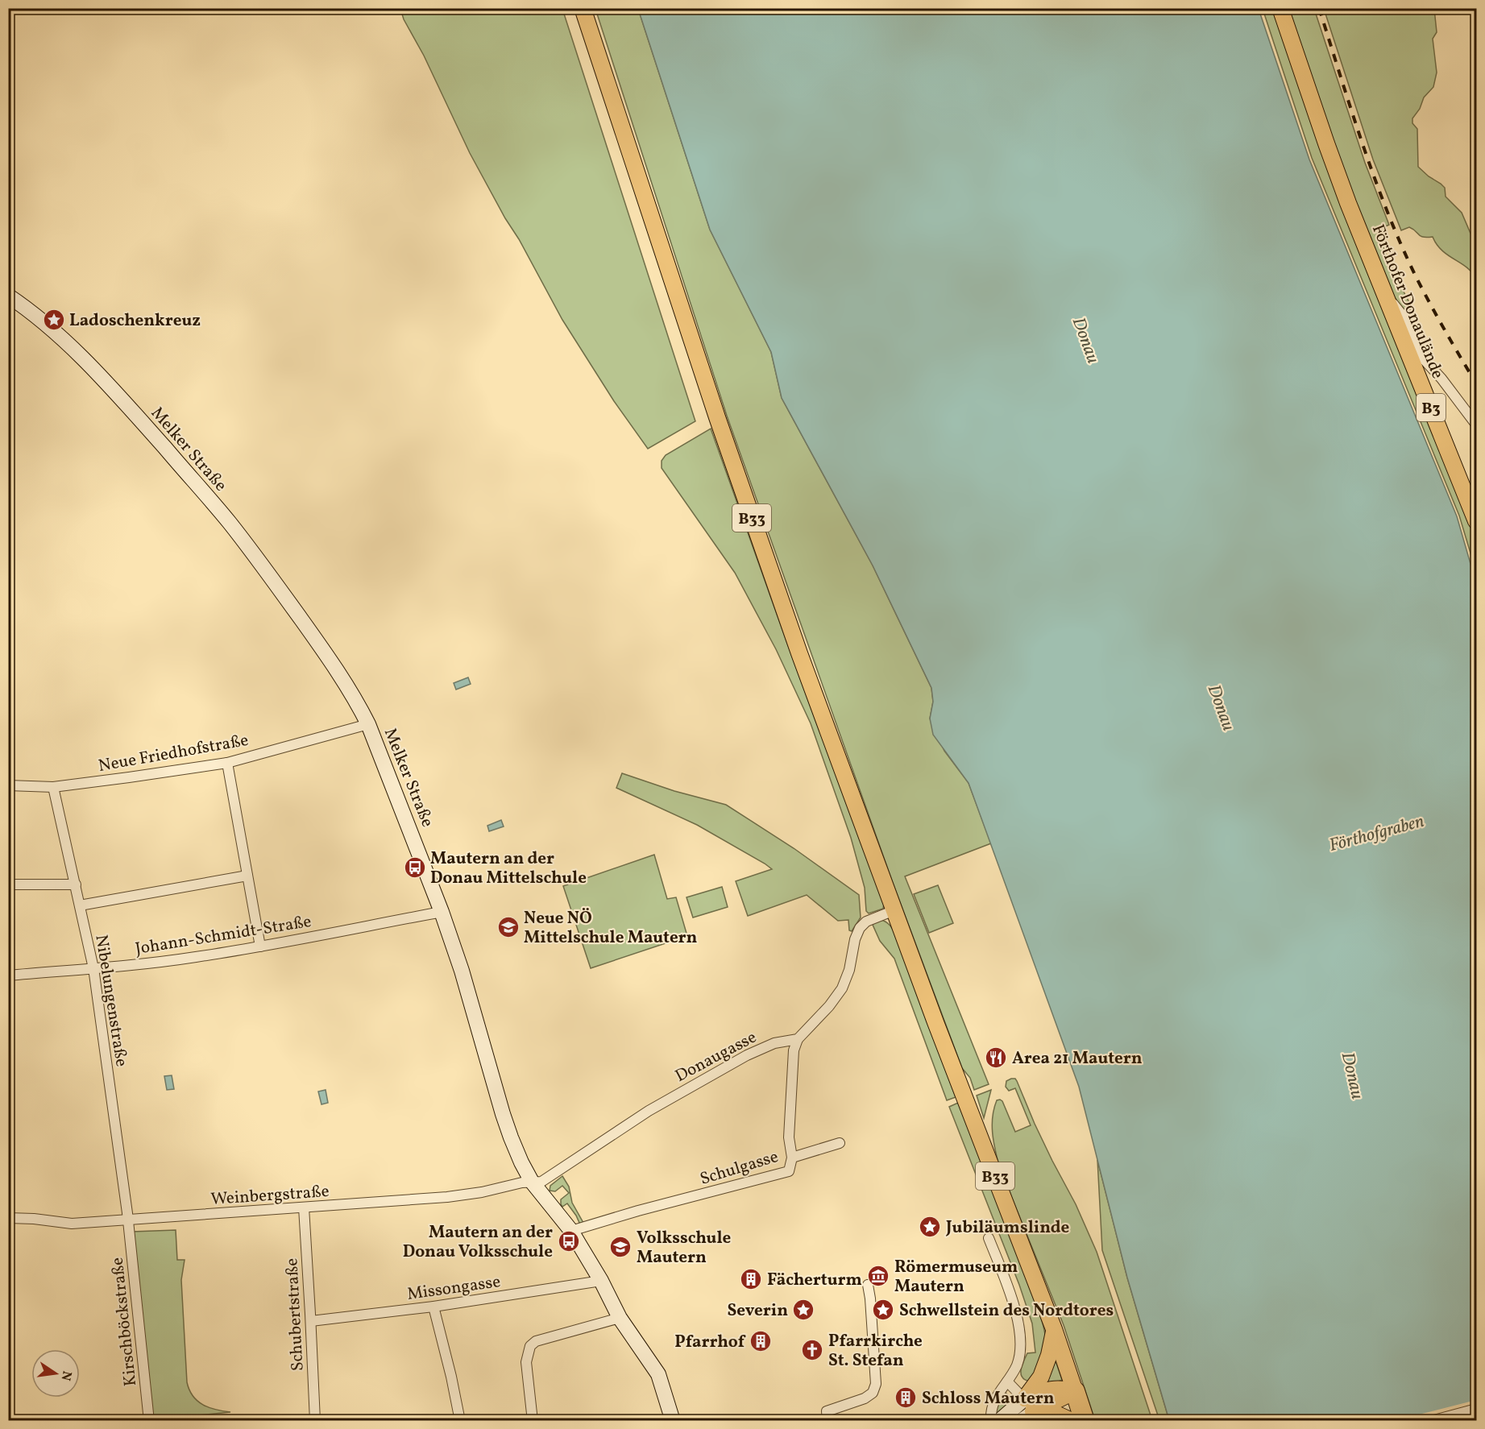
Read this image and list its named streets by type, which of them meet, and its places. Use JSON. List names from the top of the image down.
{
  "streets": {
    "highway": ["B33"],
    "main road": ["Förthofer Donaulände", "B3"],
    "street": [
      "Melker Straße",
      "Neue Friedhofstraße",
      "Johann-Schmidt-Straße",
      "Nibelungenstraße",
      "Donaugasse",
      "Schulgasse",
      "Weinbergstraße",
      "Missongasse",
      "Schubertstraße",
      "Kirschböckstraße"
    ]
  },
  "crossings": [
    ["Melker Straße", "Neue Friedhofstraße"],
    ["Melker Straße", "Johann-Schmidt-Straße"],
    ["Melker Straße", "Donaugasse"],
    ["Melker Straße", "Schulgasse"],
    ["Melker Straße", "Weinbergstraße"],
    ["Melker Straße", "Missongasse"],
    ["Neue Friedhofstraße", "Nibelungenstraße"],
    ["Johann-Schmidt-Straße", "Nibelungenstraße"],
    ["Nibelungenstraße", "Weinbergstraße"],
    ["Nibelungenstraße", "Kirschböckstraße"],
    ["Donaugasse", "Schulgasse"],
    ["Donaugasse", "Weinbergstraße"],
    ["Weinbergstraße", "Schubertstraße"],
    ["Weinbergstraße", "Kirschböckstraße"],
    ["Missongasse", "Schubertstraße"]
  ],
  "water": ["Donau", "Förthofgraben"],
  "places": {
    "place": [
      "Ladoschenkreuz",
      "Jubiläumslinde",
      "Severin",
      "Schwellstein des Nordtores"
    ],
    "bus stop": ["Mautern an der Donau Mittelschule", "Mautern an der Donau Volksschule"],
    "school or university": ["Neue NÖ Mittelschule Mautern", "Volksschule Mautern"],
    "restaurant": ["Area 21 Mautern"],
    "museum": ["Römermuseum Mautern"],
    "building": ["Fächerturm", "Pfarrhof", "Schloss Mautern"],
    "church": ["Pfarrkirche St. Stefan"]
  },
  "north": "right"
}
